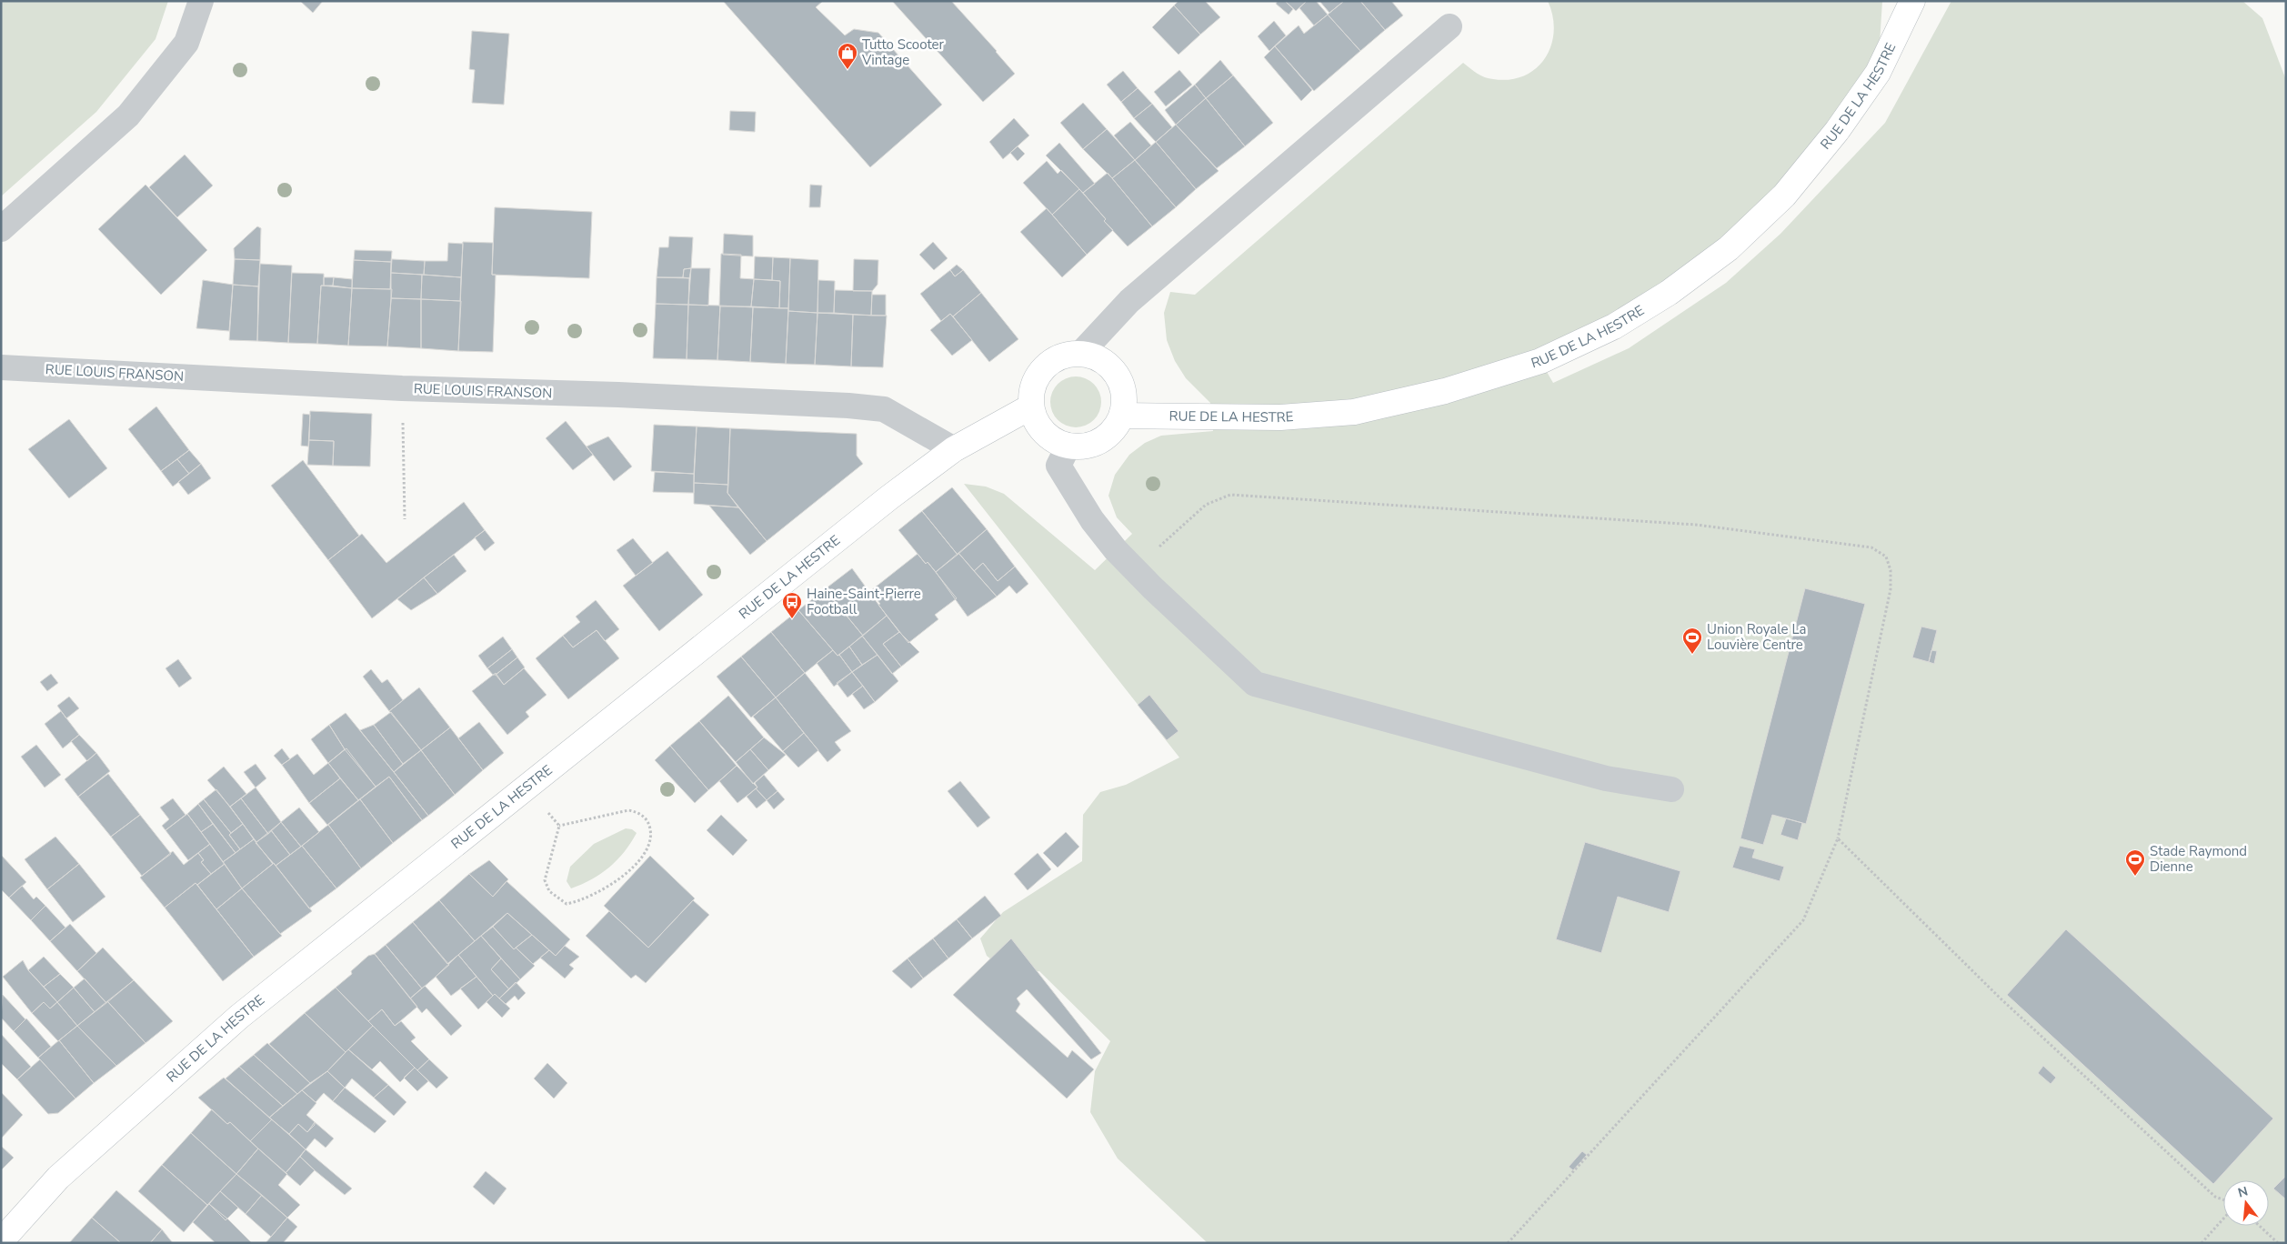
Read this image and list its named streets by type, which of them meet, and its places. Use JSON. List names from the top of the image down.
{
  "streets": {
    "street": ["RUE DE LA HESTRE", "RUE LOUIS FRANSON"]
  },
  "crossings": [
    ["RUE DE LA HESTRE", "RUE LOUIS FRANSON"]
  ],
  "places": {
    "shop": ["Tutto Scooter Vintage"],
    "bus stop": ["Haine-Saint-Pierre Football"],
    "sports": ["Union Royale La Louvière Centre", "Stade Raymond Dienne"]
  },
  "north": "top"
}
